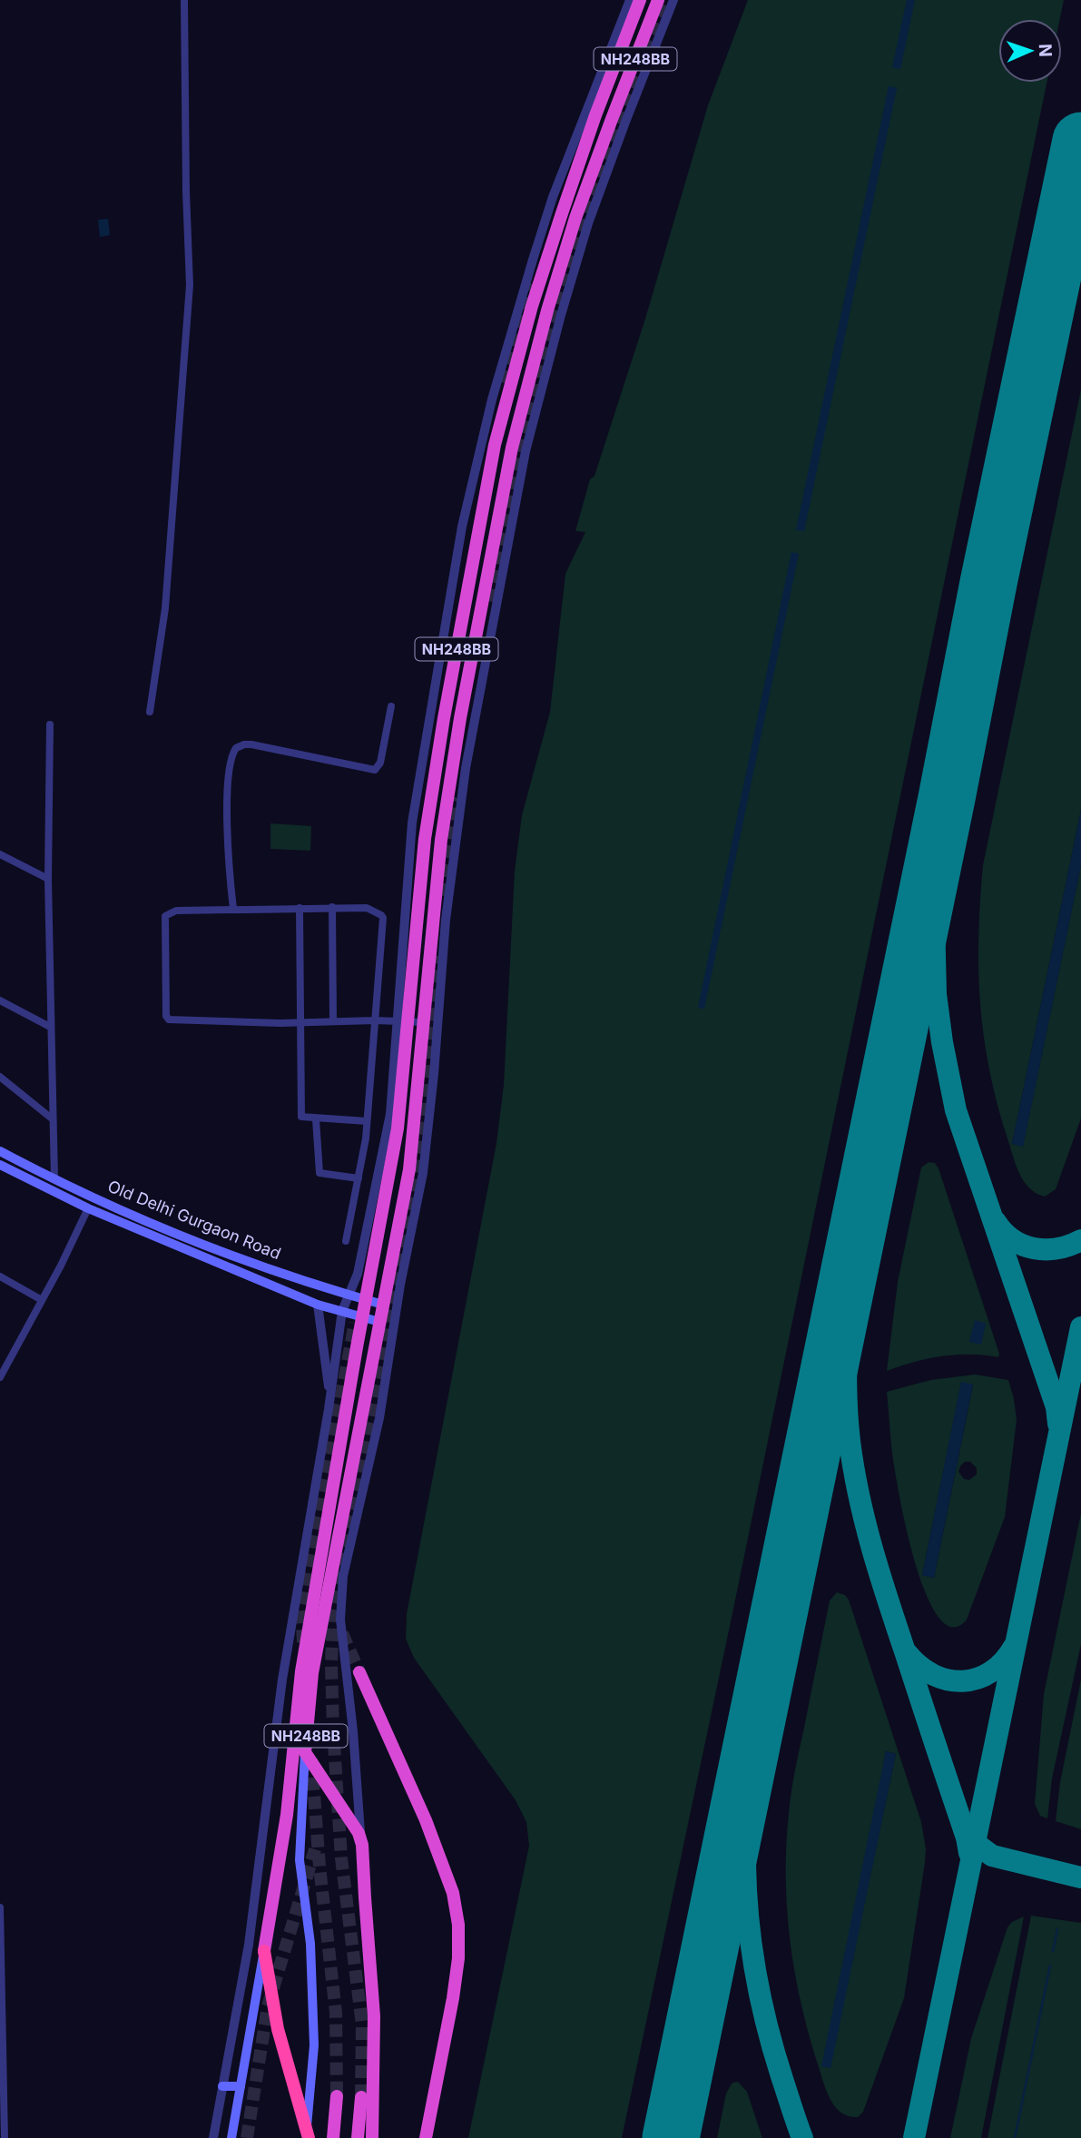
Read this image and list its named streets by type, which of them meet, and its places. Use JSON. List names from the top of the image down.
{
  "streets": {
    "highway": ["NH248BB"],
    "main road": ["Old Delhi Gurgaon Road"]
  },
  "crossings": [
    ["NH248BB", "Old Delhi Gurgaon Road"]
  ],
  "north": "right"
}
